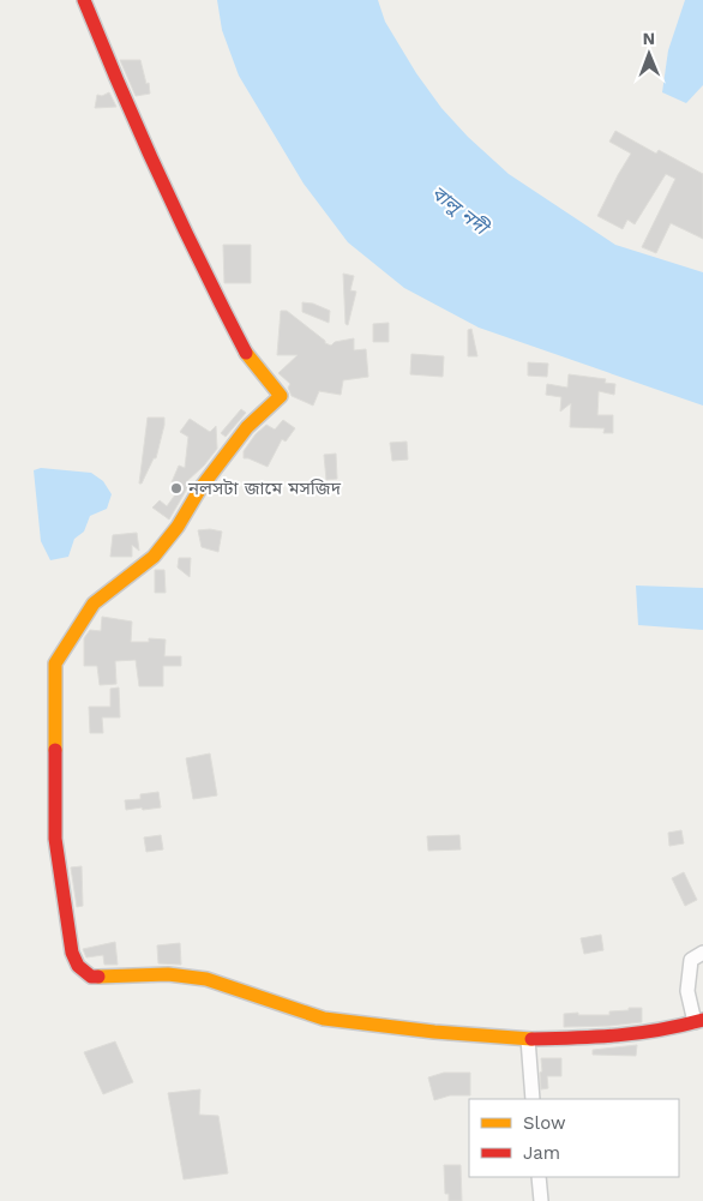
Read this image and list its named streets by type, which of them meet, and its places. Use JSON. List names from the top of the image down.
{
  "water": ["বালু নদী"],
  "places": ["নলসটা জামে মসজিদ"],
  "legend": ["Slow", "Jam"],
  "north": "top"
}
